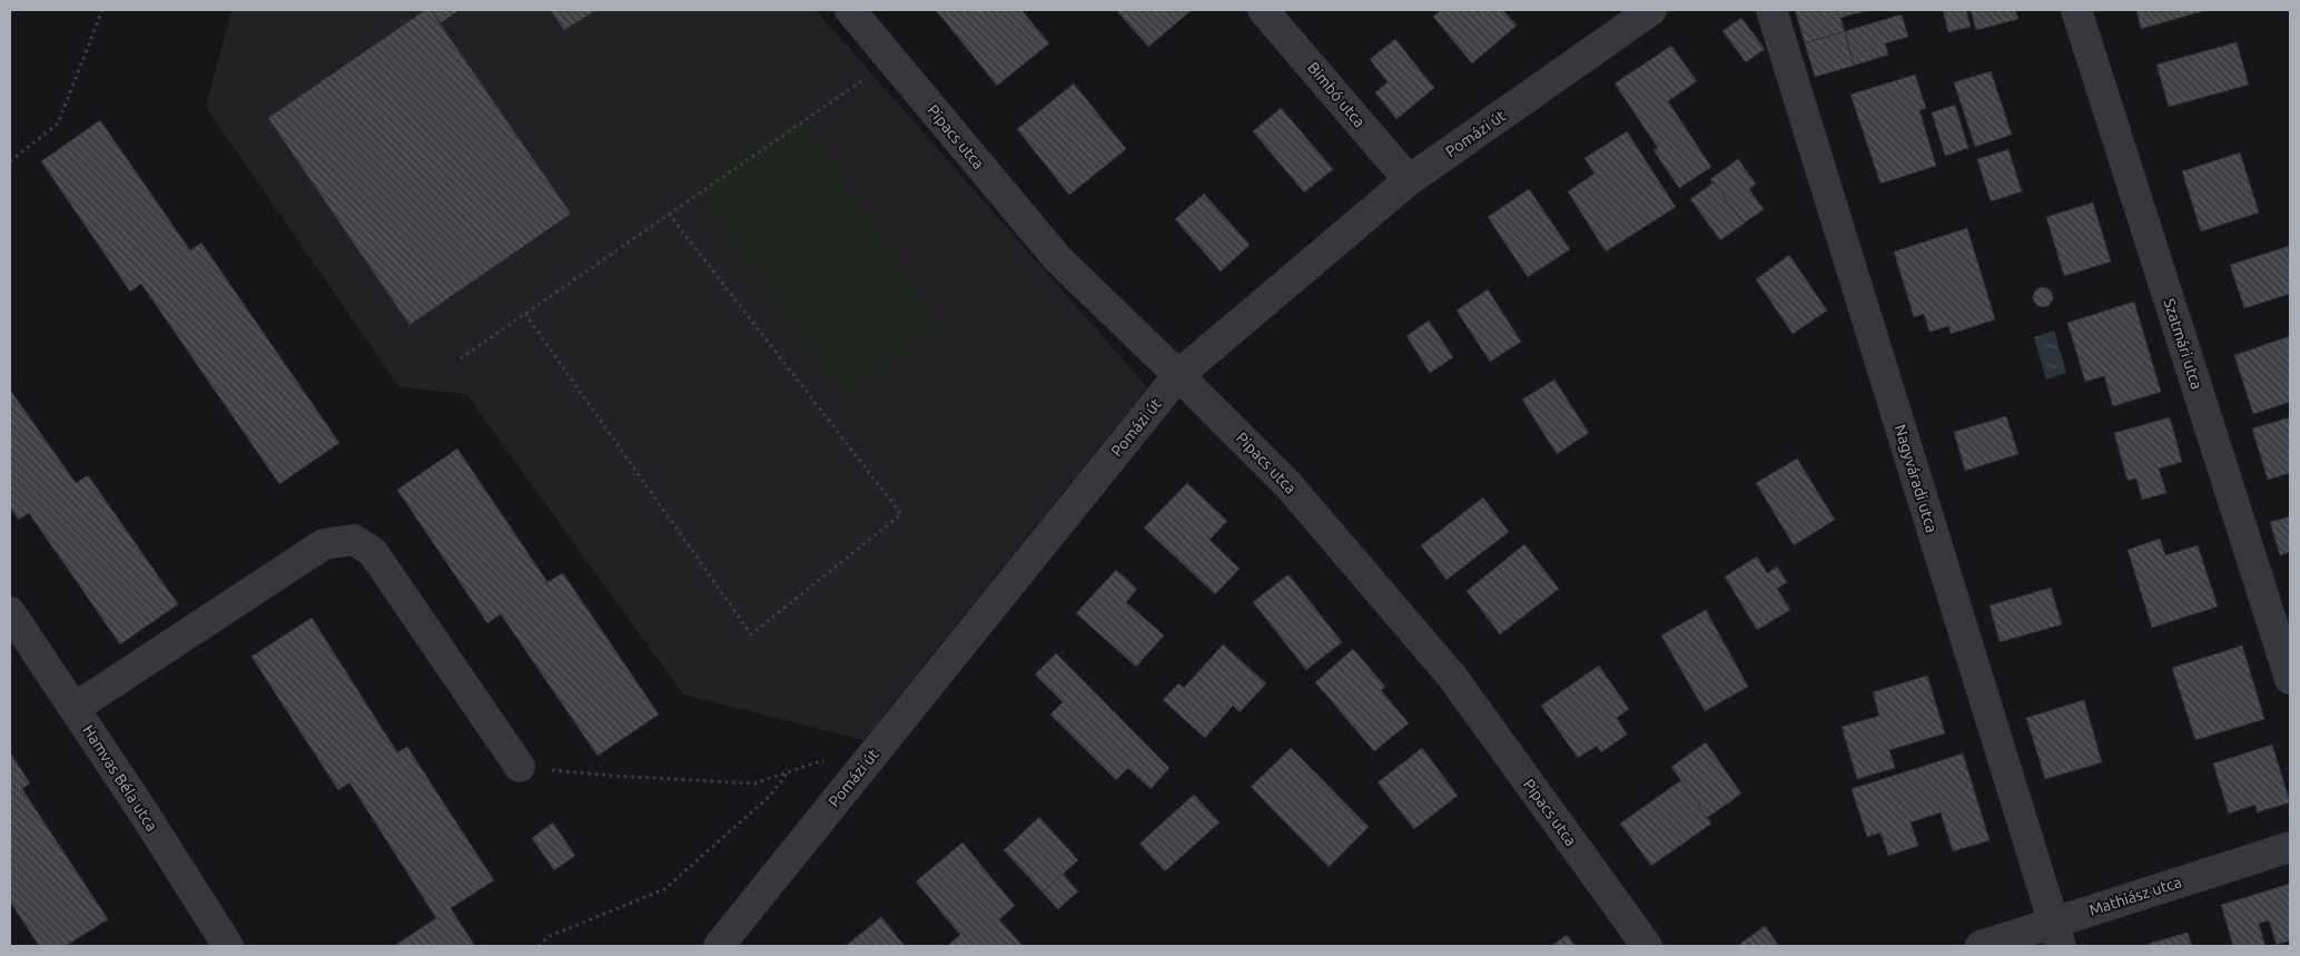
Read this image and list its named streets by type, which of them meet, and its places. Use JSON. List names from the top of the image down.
{
  "streets": {
    "street": [
      "Bimbó utca",
      "Pomázi út",
      "Pipacs utca",
      "Szatmári utca",
      "Nagyváradi utca",
      "Hamvas Béla utca",
      "Mathiász utca"
    ]
  },
  "crossings": [
    ["Bimbó utca", "Pomázi út"],
    ["Pomázi út", "Pipacs utca"],
    ["Nagyváradi utca", "Mathiász utca"]
  ]
}
